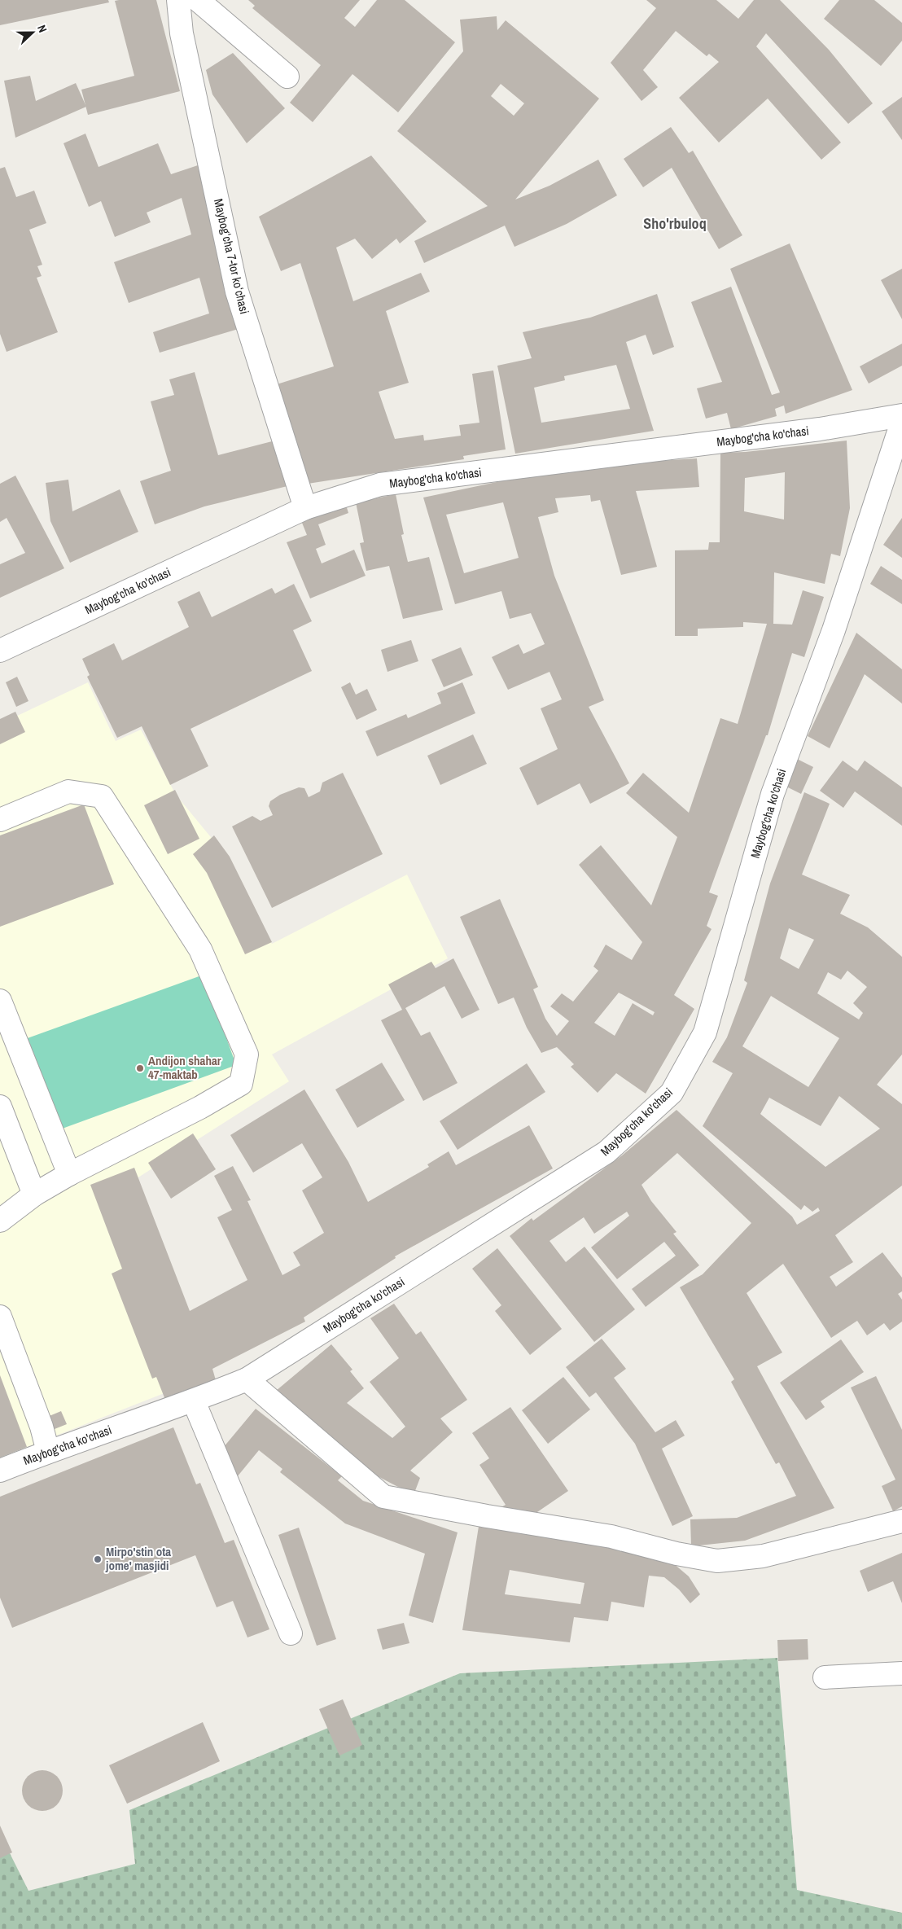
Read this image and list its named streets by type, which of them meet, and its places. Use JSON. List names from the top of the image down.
{
  "streets": {
    "street": ["Maybogʻcha 7-tor koʻchasi", "Maybog'cha ko'chasi"]
  },
  "crossings": [
    ["Maybogʻcha 7-tor koʻchasi", "Maybog'cha ko'chasi"]
  ],
  "districts": ["Sho'rbuloq"],
  "places": ["Andijon shahar 47-maktab", "Mirpo'stin ota jome' masjidi"],
  "north": "right"
}
